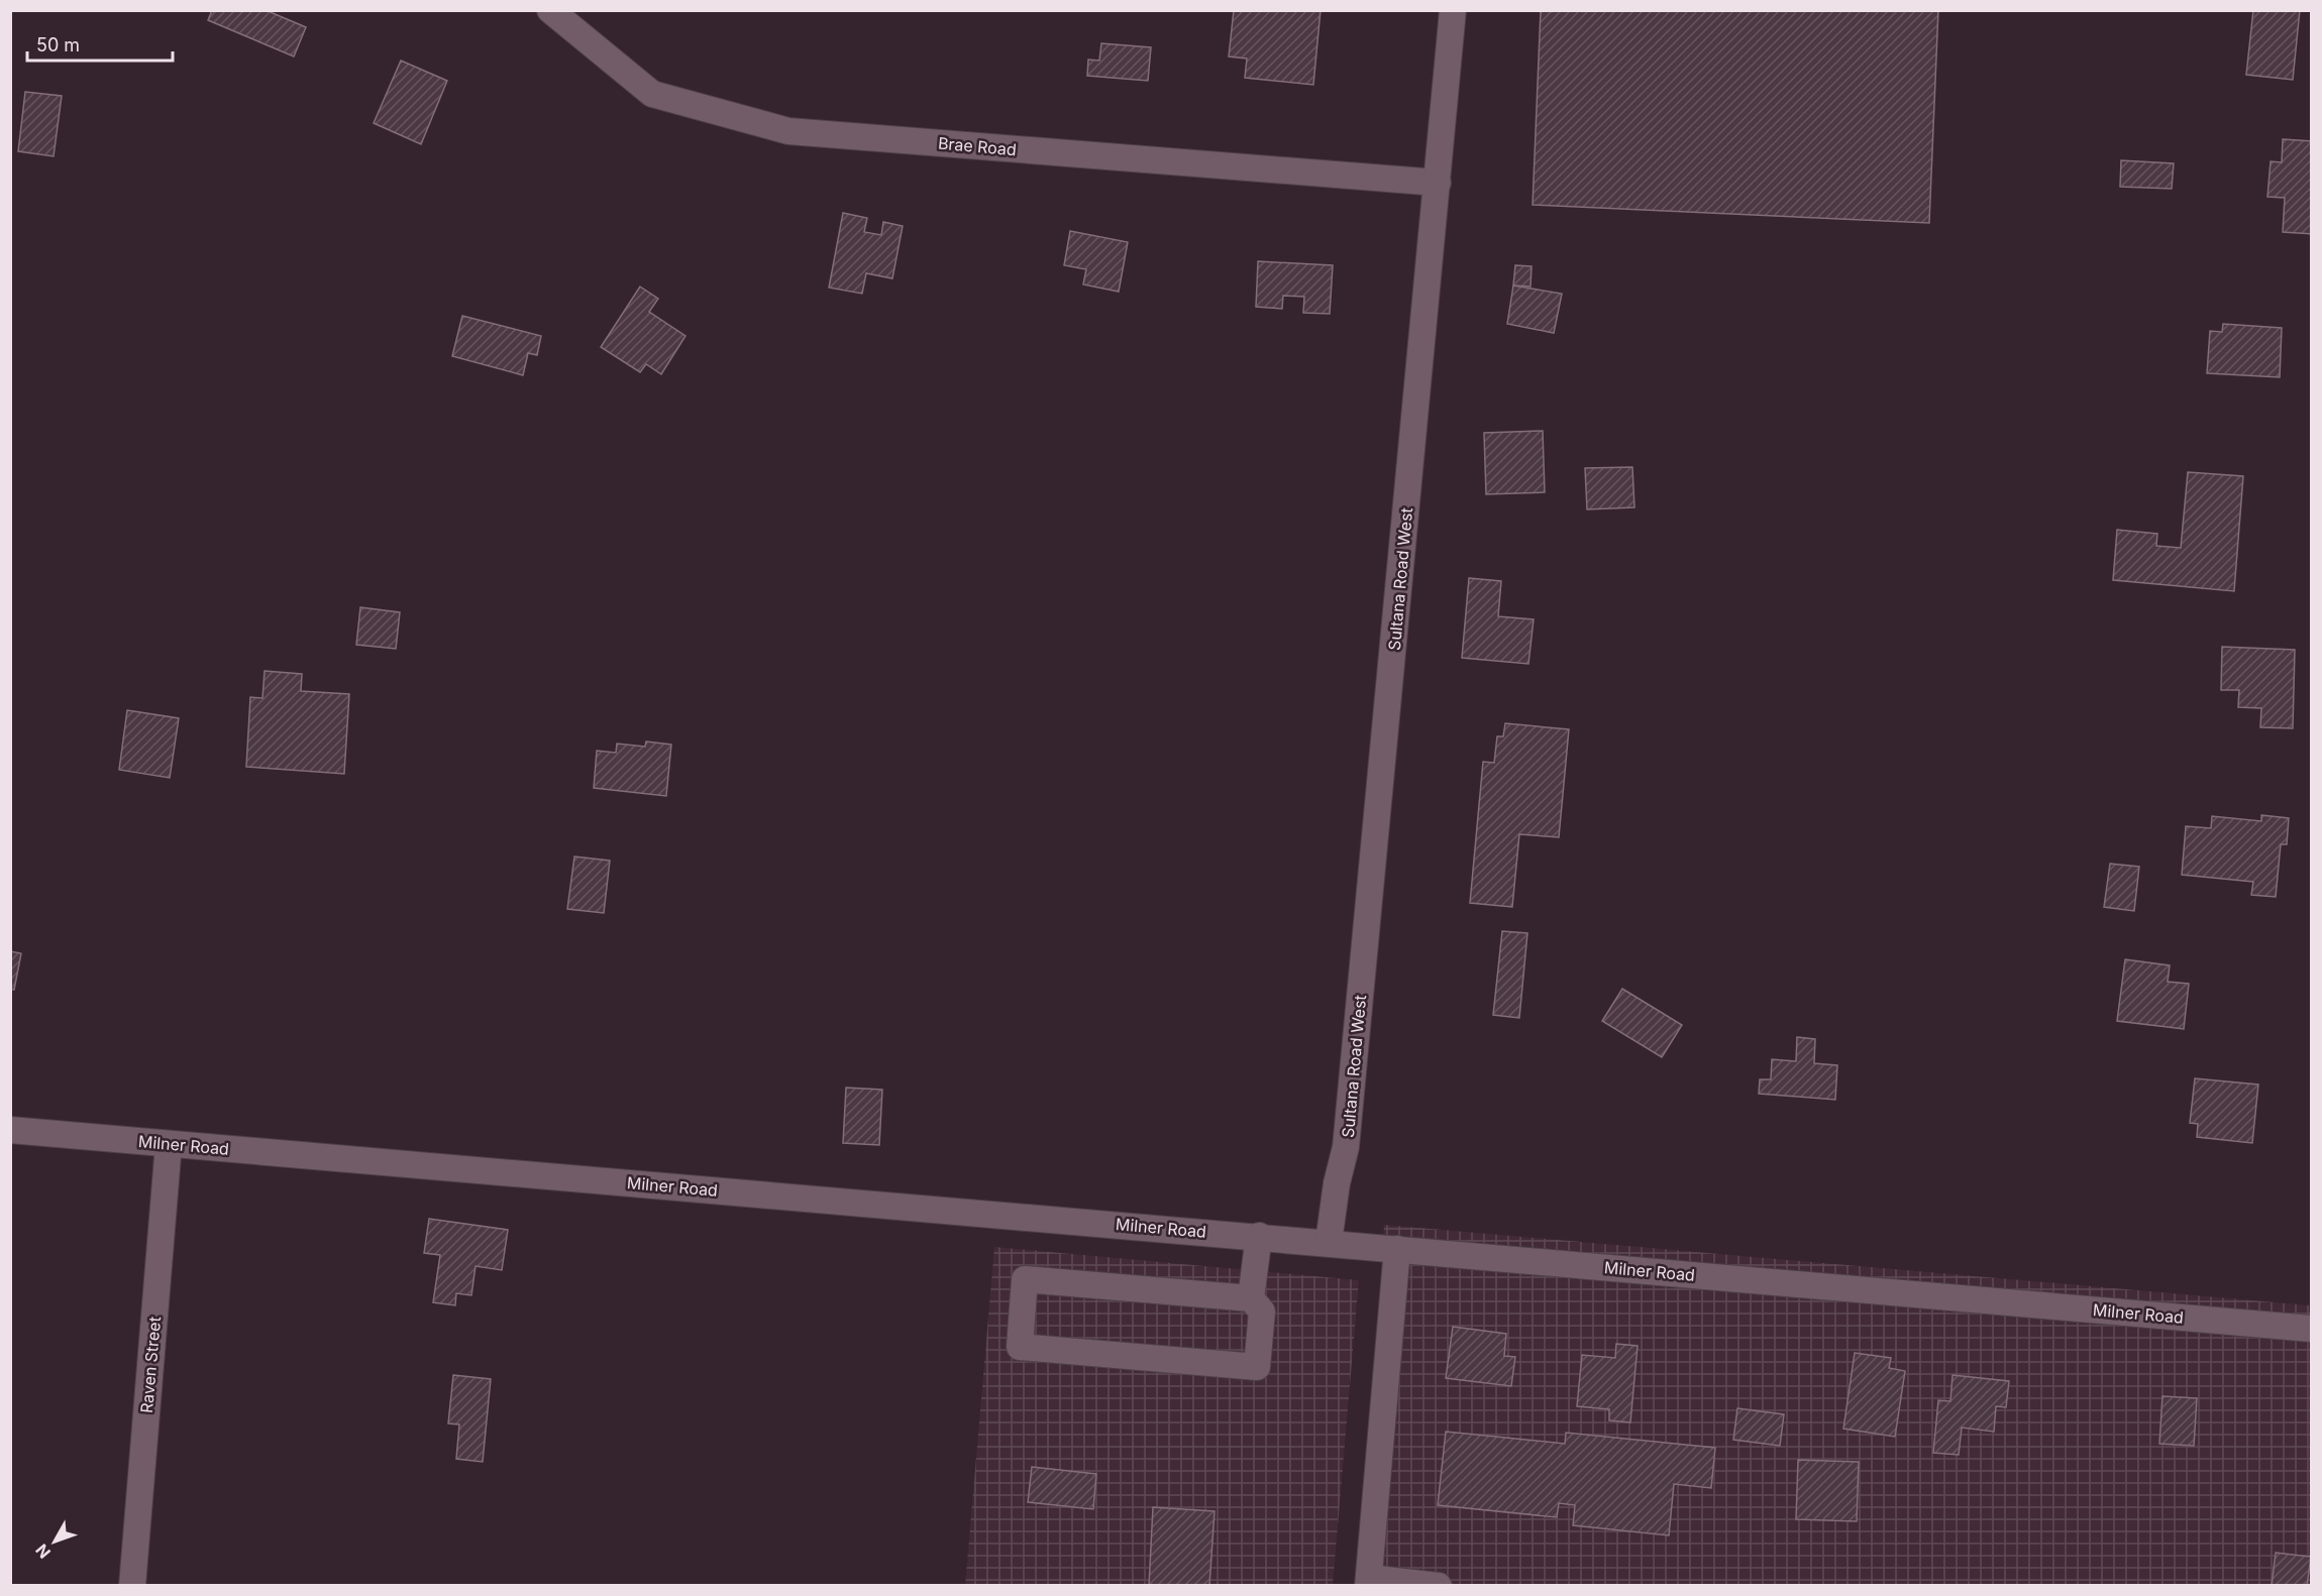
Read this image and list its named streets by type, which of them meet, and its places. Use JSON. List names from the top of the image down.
{
  "streets": {
    "street": [
      "Brae Road",
      "Sultana Road West",
      "Milner Road",
      "Raven Street"
    ]
  },
  "crossings": [
    ["Brae Road", "Sultana Road West"],
    ["Sultana Road West", "Milner Road"],
    ["Milner Road", "Raven Street"]
  ],
  "scale_bar": "50 m",
  "north": "bottom left"
}
